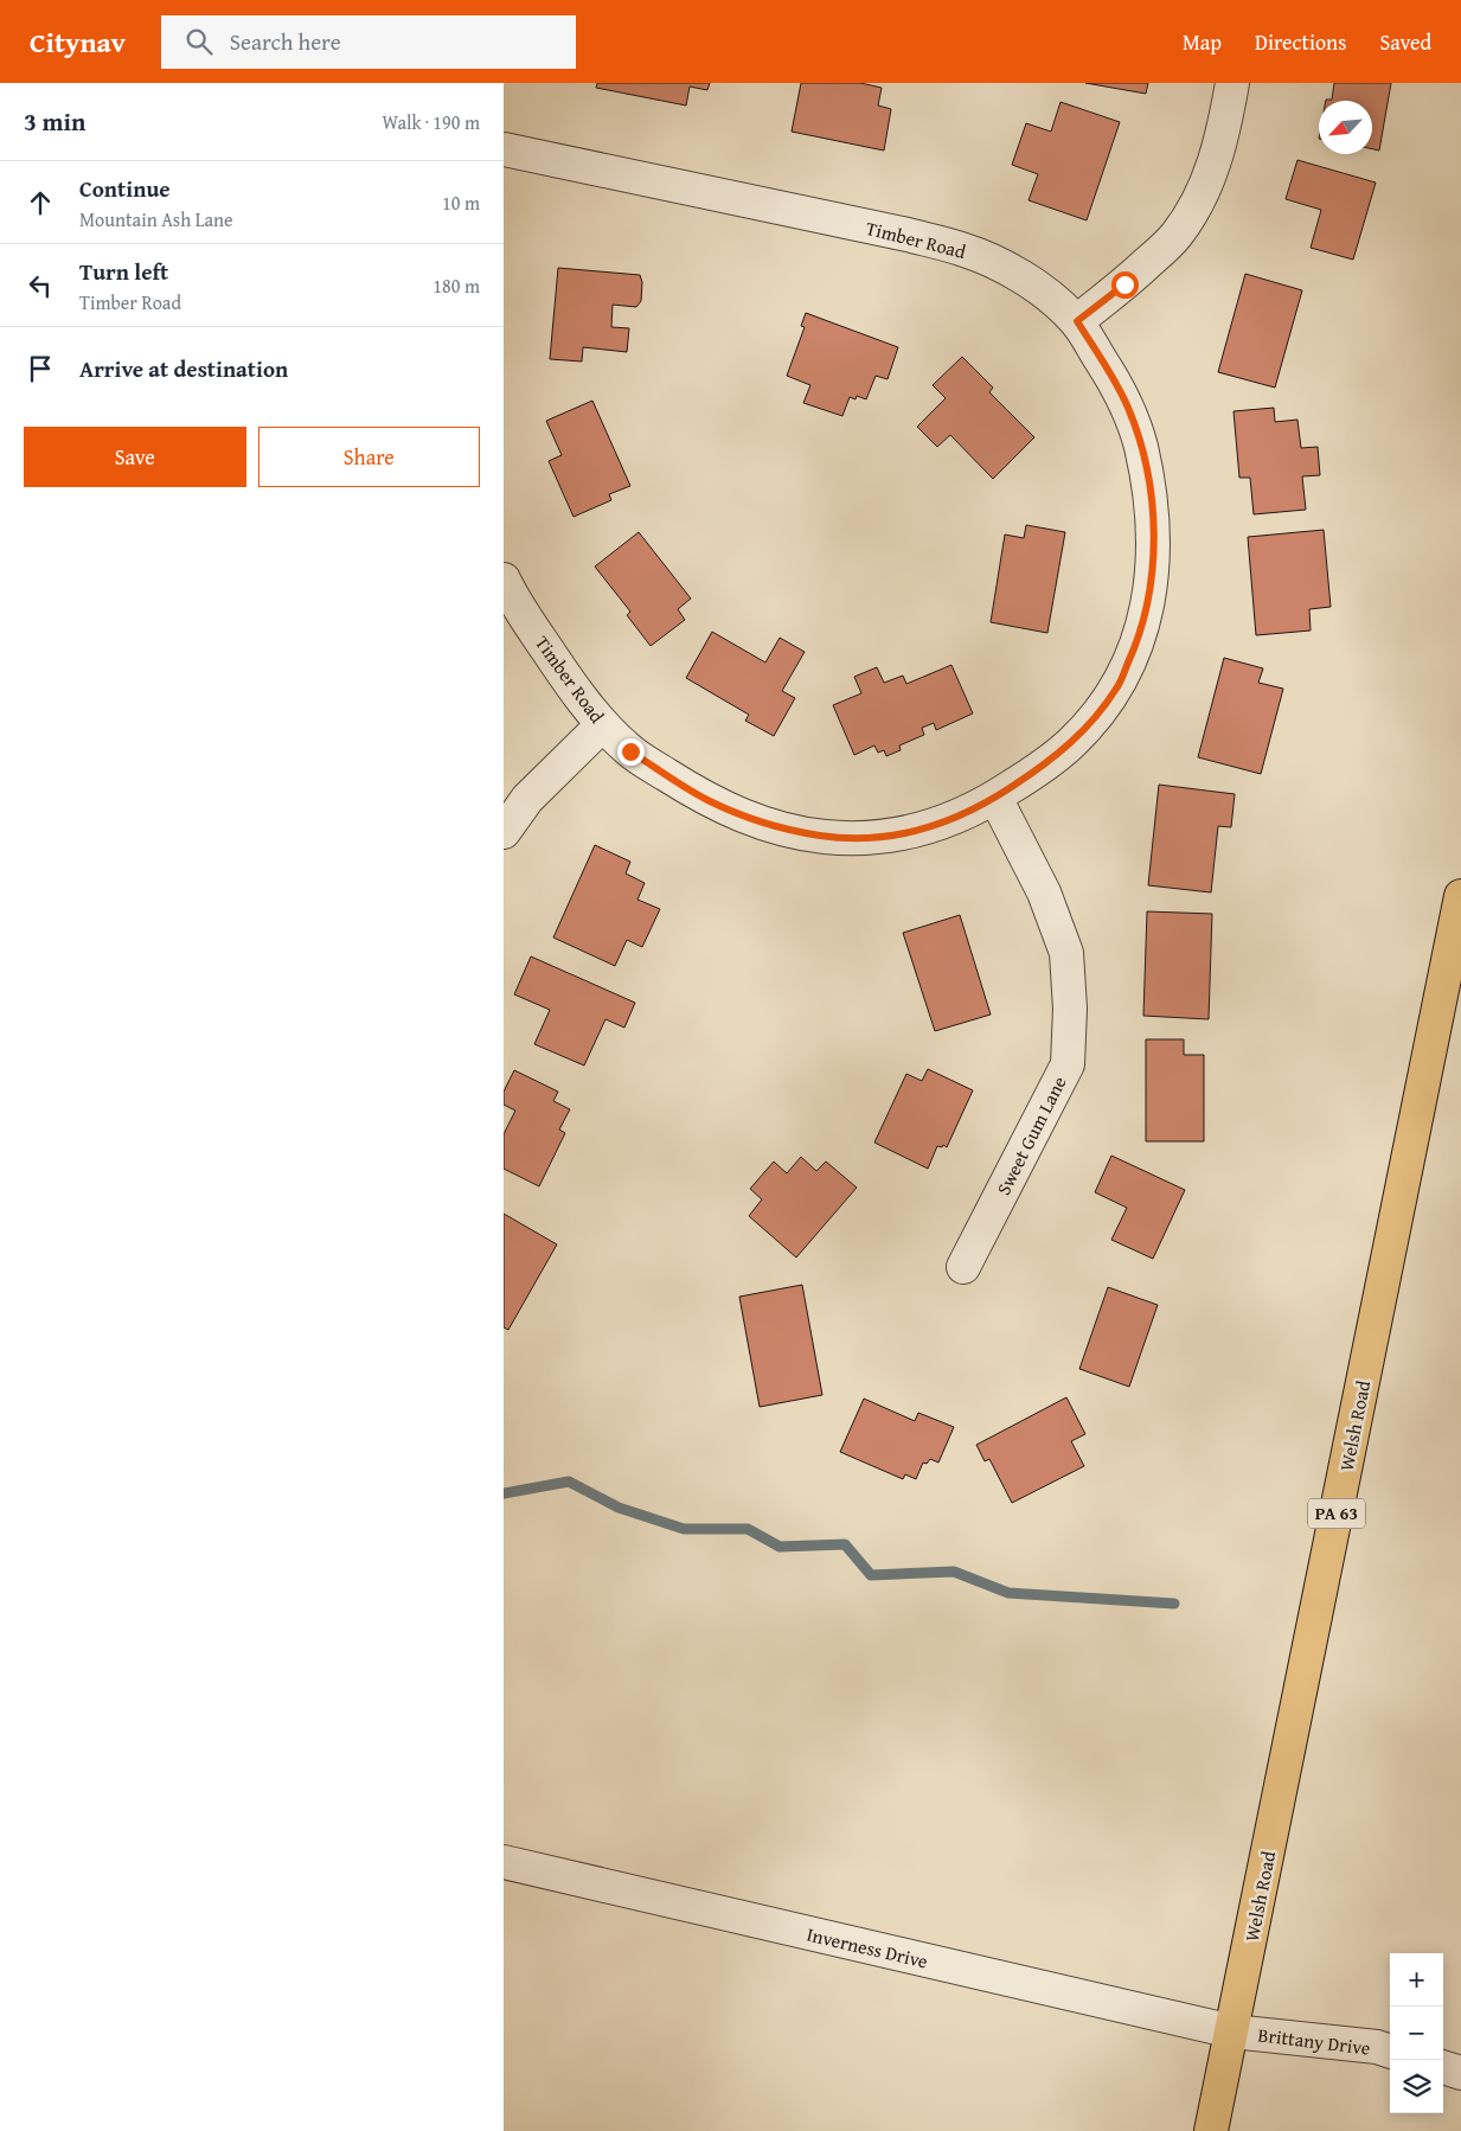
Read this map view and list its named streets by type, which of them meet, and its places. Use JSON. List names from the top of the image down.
{
  "streets": {
    "main road": ["Welsh Road", "PA 63"],
    "street": [
      "Timber Road",
      "Sweet Gum Lane",
      "Inverness Drive",
      "Brittany Drive"
    ]
  },
  "crossings": [
    ["Timber Road", "Sweet Gum Lane"],
    ["Welsh Road", "Inverness Drive"],
    ["Welsh Road", "Brittany Drive"],
    ["Inverness Drive", "Brittany Drive"]
  ],
  "north": "bottom left",
  "page": {
    "header": "Citynav",
    "search": "Search here",
    "nav": ["Map", "Directions", "Saved"],
    "heading": ["3 min", "Walk · 190 m"],
    "list": [
      ["Continue", "Mountain Ash Lane", "10 m"],
      ["Turn left", "Timber Road", "180 m"],
      "Arrive at destination"
    ],
    "buttons": ["Save", "Share"],
    "map_buttons": ["+", "−"]
  }
}
